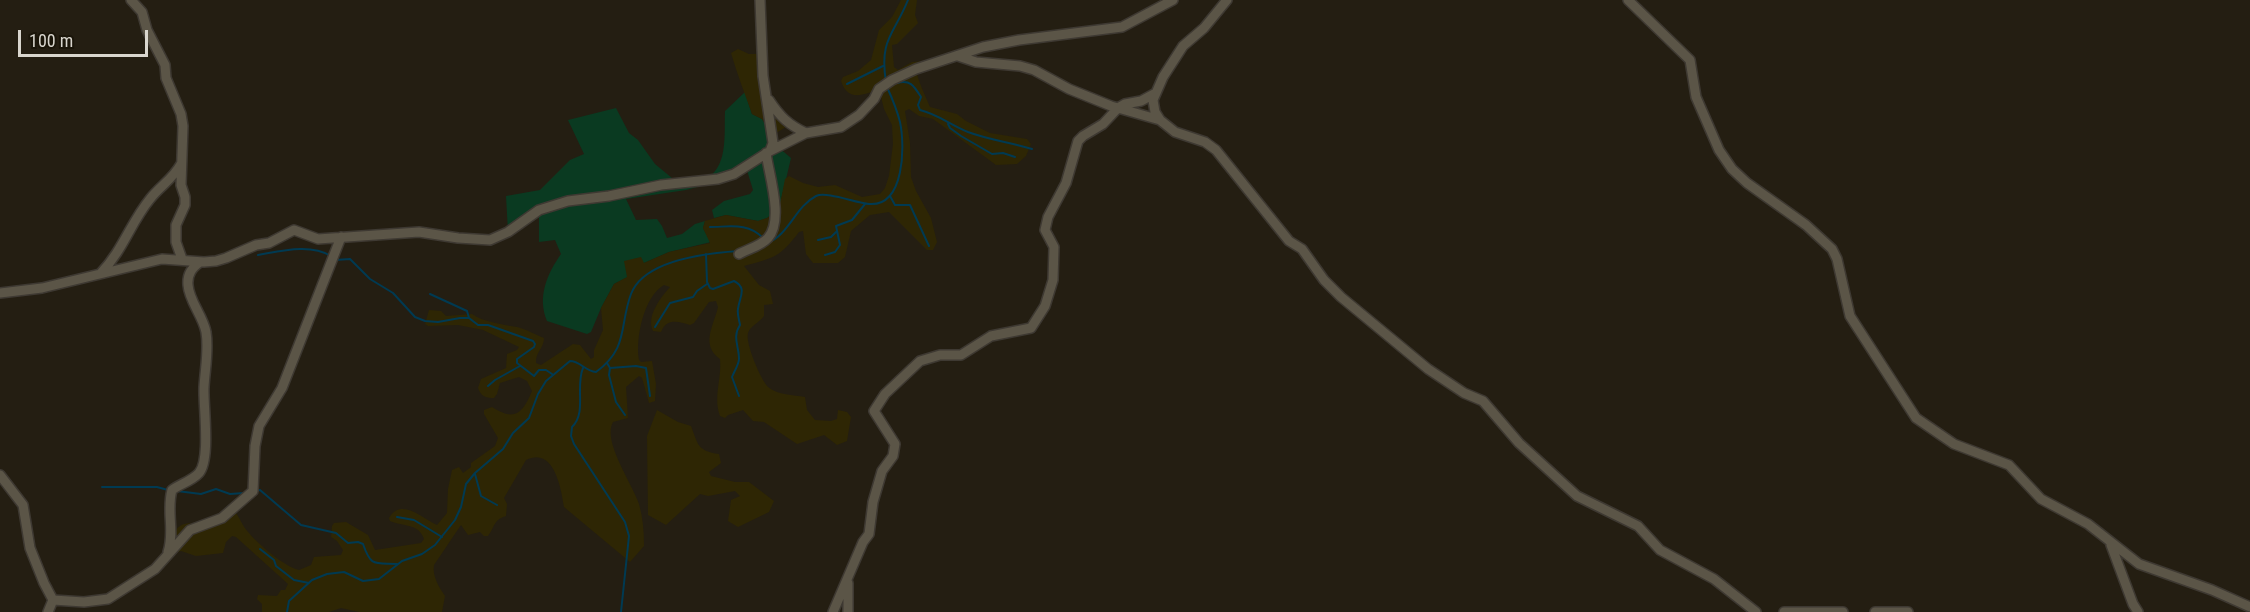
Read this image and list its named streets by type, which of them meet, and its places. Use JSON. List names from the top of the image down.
{
  "scale_bar": "100 m"
}
